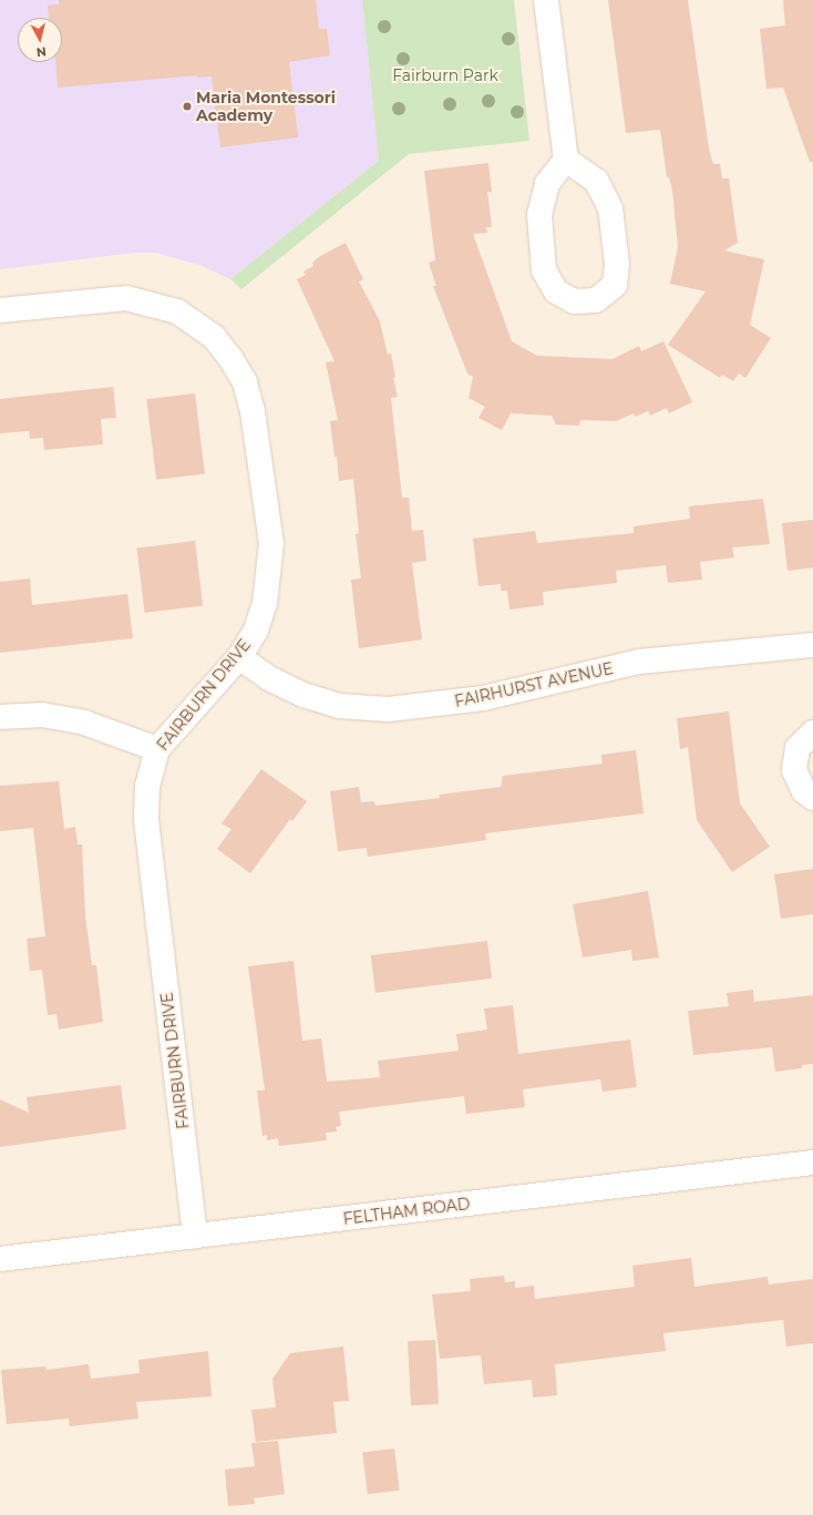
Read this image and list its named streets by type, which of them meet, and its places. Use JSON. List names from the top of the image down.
{
  "streets": {
    "street": ["FAIRHURST AVENUE", "FAIRBURN DRIVE", "FELTHAM ROAD"]
  },
  "crossings": [
    ["FAIRHURST AVENUE", "FAIRBURN DRIVE"],
    ["FAIRBURN DRIVE", "FELTHAM ROAD"]
  ],
  "parks": ["Fairburn Park"],
  "places": ["Maria Montessori Academy"],
  "north": "bottom"
}
